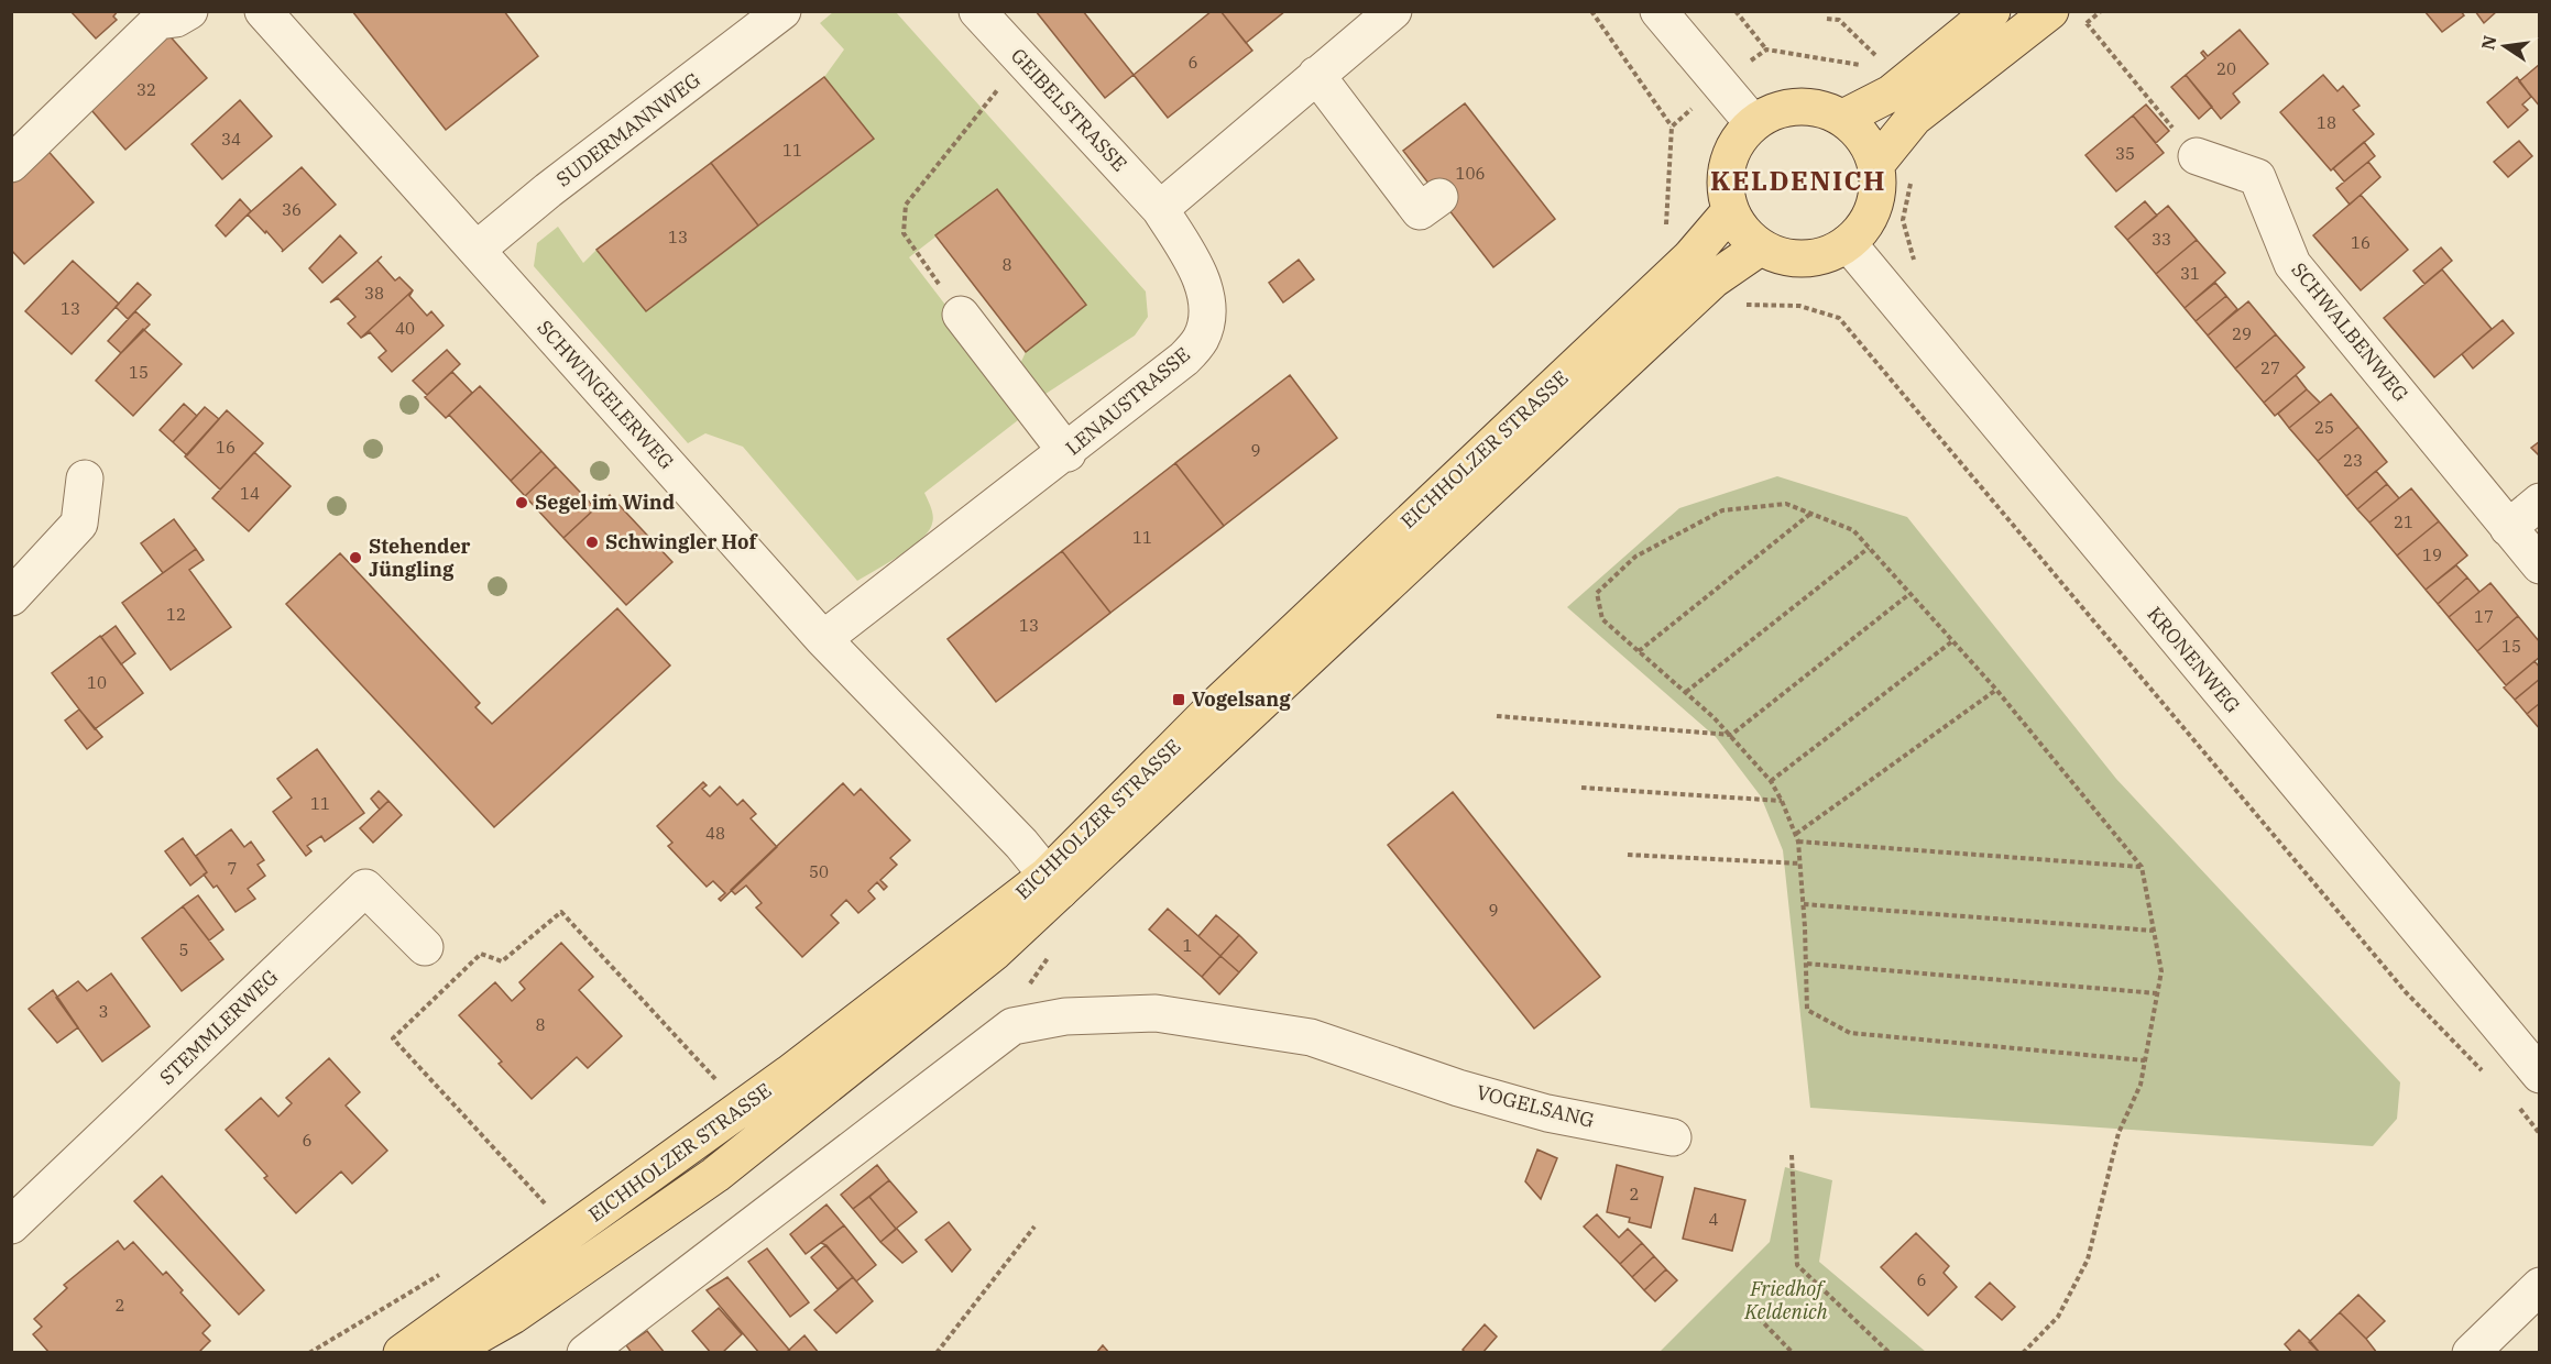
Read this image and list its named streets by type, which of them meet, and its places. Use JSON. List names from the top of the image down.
{
  "streets": {
    "main road": ["EICHHOLZER STRASSE"],
    "street": [
      "GEIBELSTRASSE",
      "SUDERMANNWEG",
      "SCHWALBENWEG",
      "SCHWINGELERWEG",
      "LENAUSTRASSE",
      "KRONENWEG",
      "STEMMLERWEG",
      "VOGELSANG"
    ]
  },
  "crossings": [
    ["GEIBELSTRASSE", "LENAUSTRASSE"],
    ["SUDERMANNWEG", "SCHWINGELERWEG"],
    ["SCHWINGELERWEG", "LENAUSTRASSE"],
    ["SCHWINGELERWEG", "EICHHOLZER STRASSE"],
    ["EICHHOLZER STRASSE", "KRONENWEG"]
  ],
  "districts": ["KELDENICH"],
  "parks": ["Friedhof Keldenich"],
  "places": {
    "other": ["Segel im Wind", "Schwingler Hof", "Stehender Jüngling"],
    "transit": ["Vogelsang"]
  },
  "house_numbers": [
    "6",
    "20",
    "32",
    "18",
    "34",
    "11",
    "35",
    "106",
    "36",
    "13",
    "33",
    "16",
    "8",
    "31",
    "38",
    "13",
    "40",
    "29",
    "27",
    "15",
    "25",
    "16",
    "9",
    "23",
    "14",
    "21",
    "11",
    "19",
    "12",
    "17",
    "13",
    "15",
    "10",
    "11",
    "48",
    "7",
    "50",
    "9",
    "1",
    "5",
    "3",
    "8",
    "6",
    "2",
    "4",
    "6",
    "2"
  ],
  "north": "left"
}
